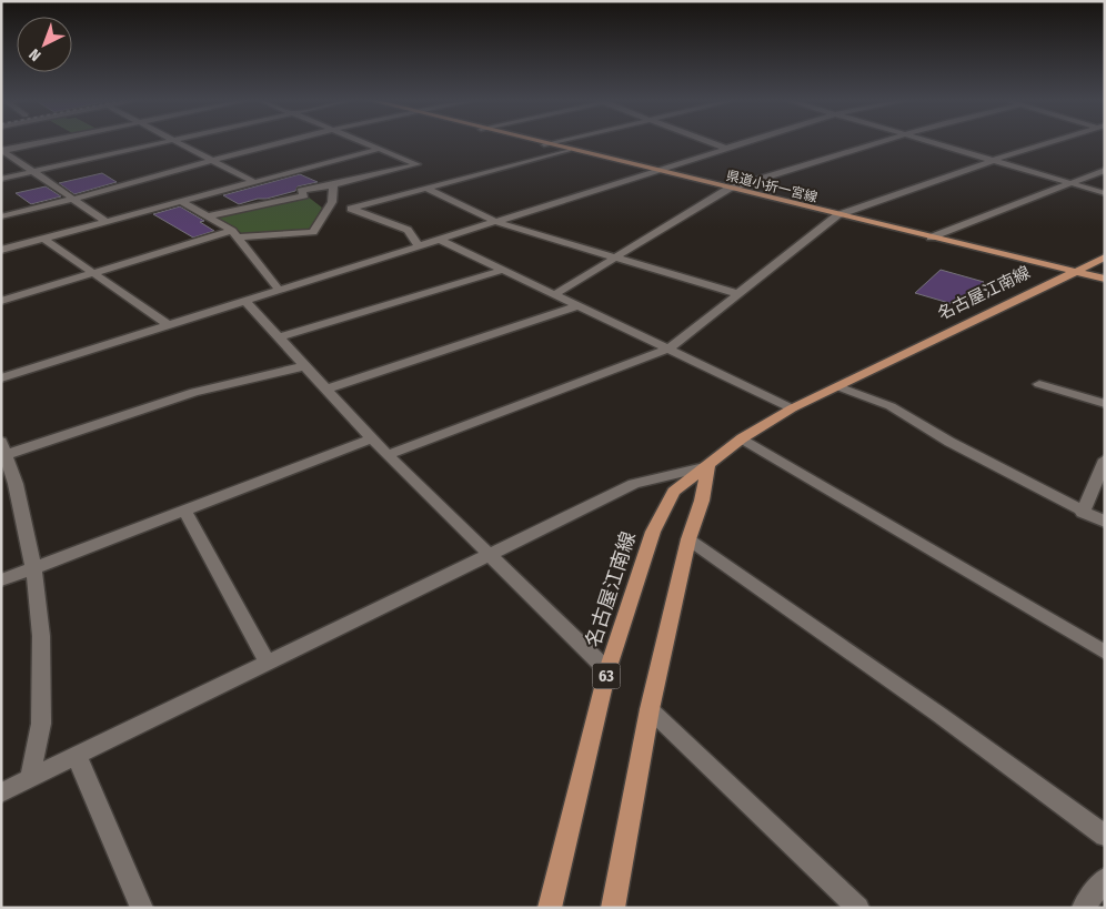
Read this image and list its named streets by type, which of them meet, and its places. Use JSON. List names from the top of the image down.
{
  "streets": {
    "main road": ["県道小折一宮線", "名古屋江南線", "63"]
  },
  "crossings": [
    ["県道小折一宮線", "名古屋江南線"]
  ],
  "north": "bottom left"
}
